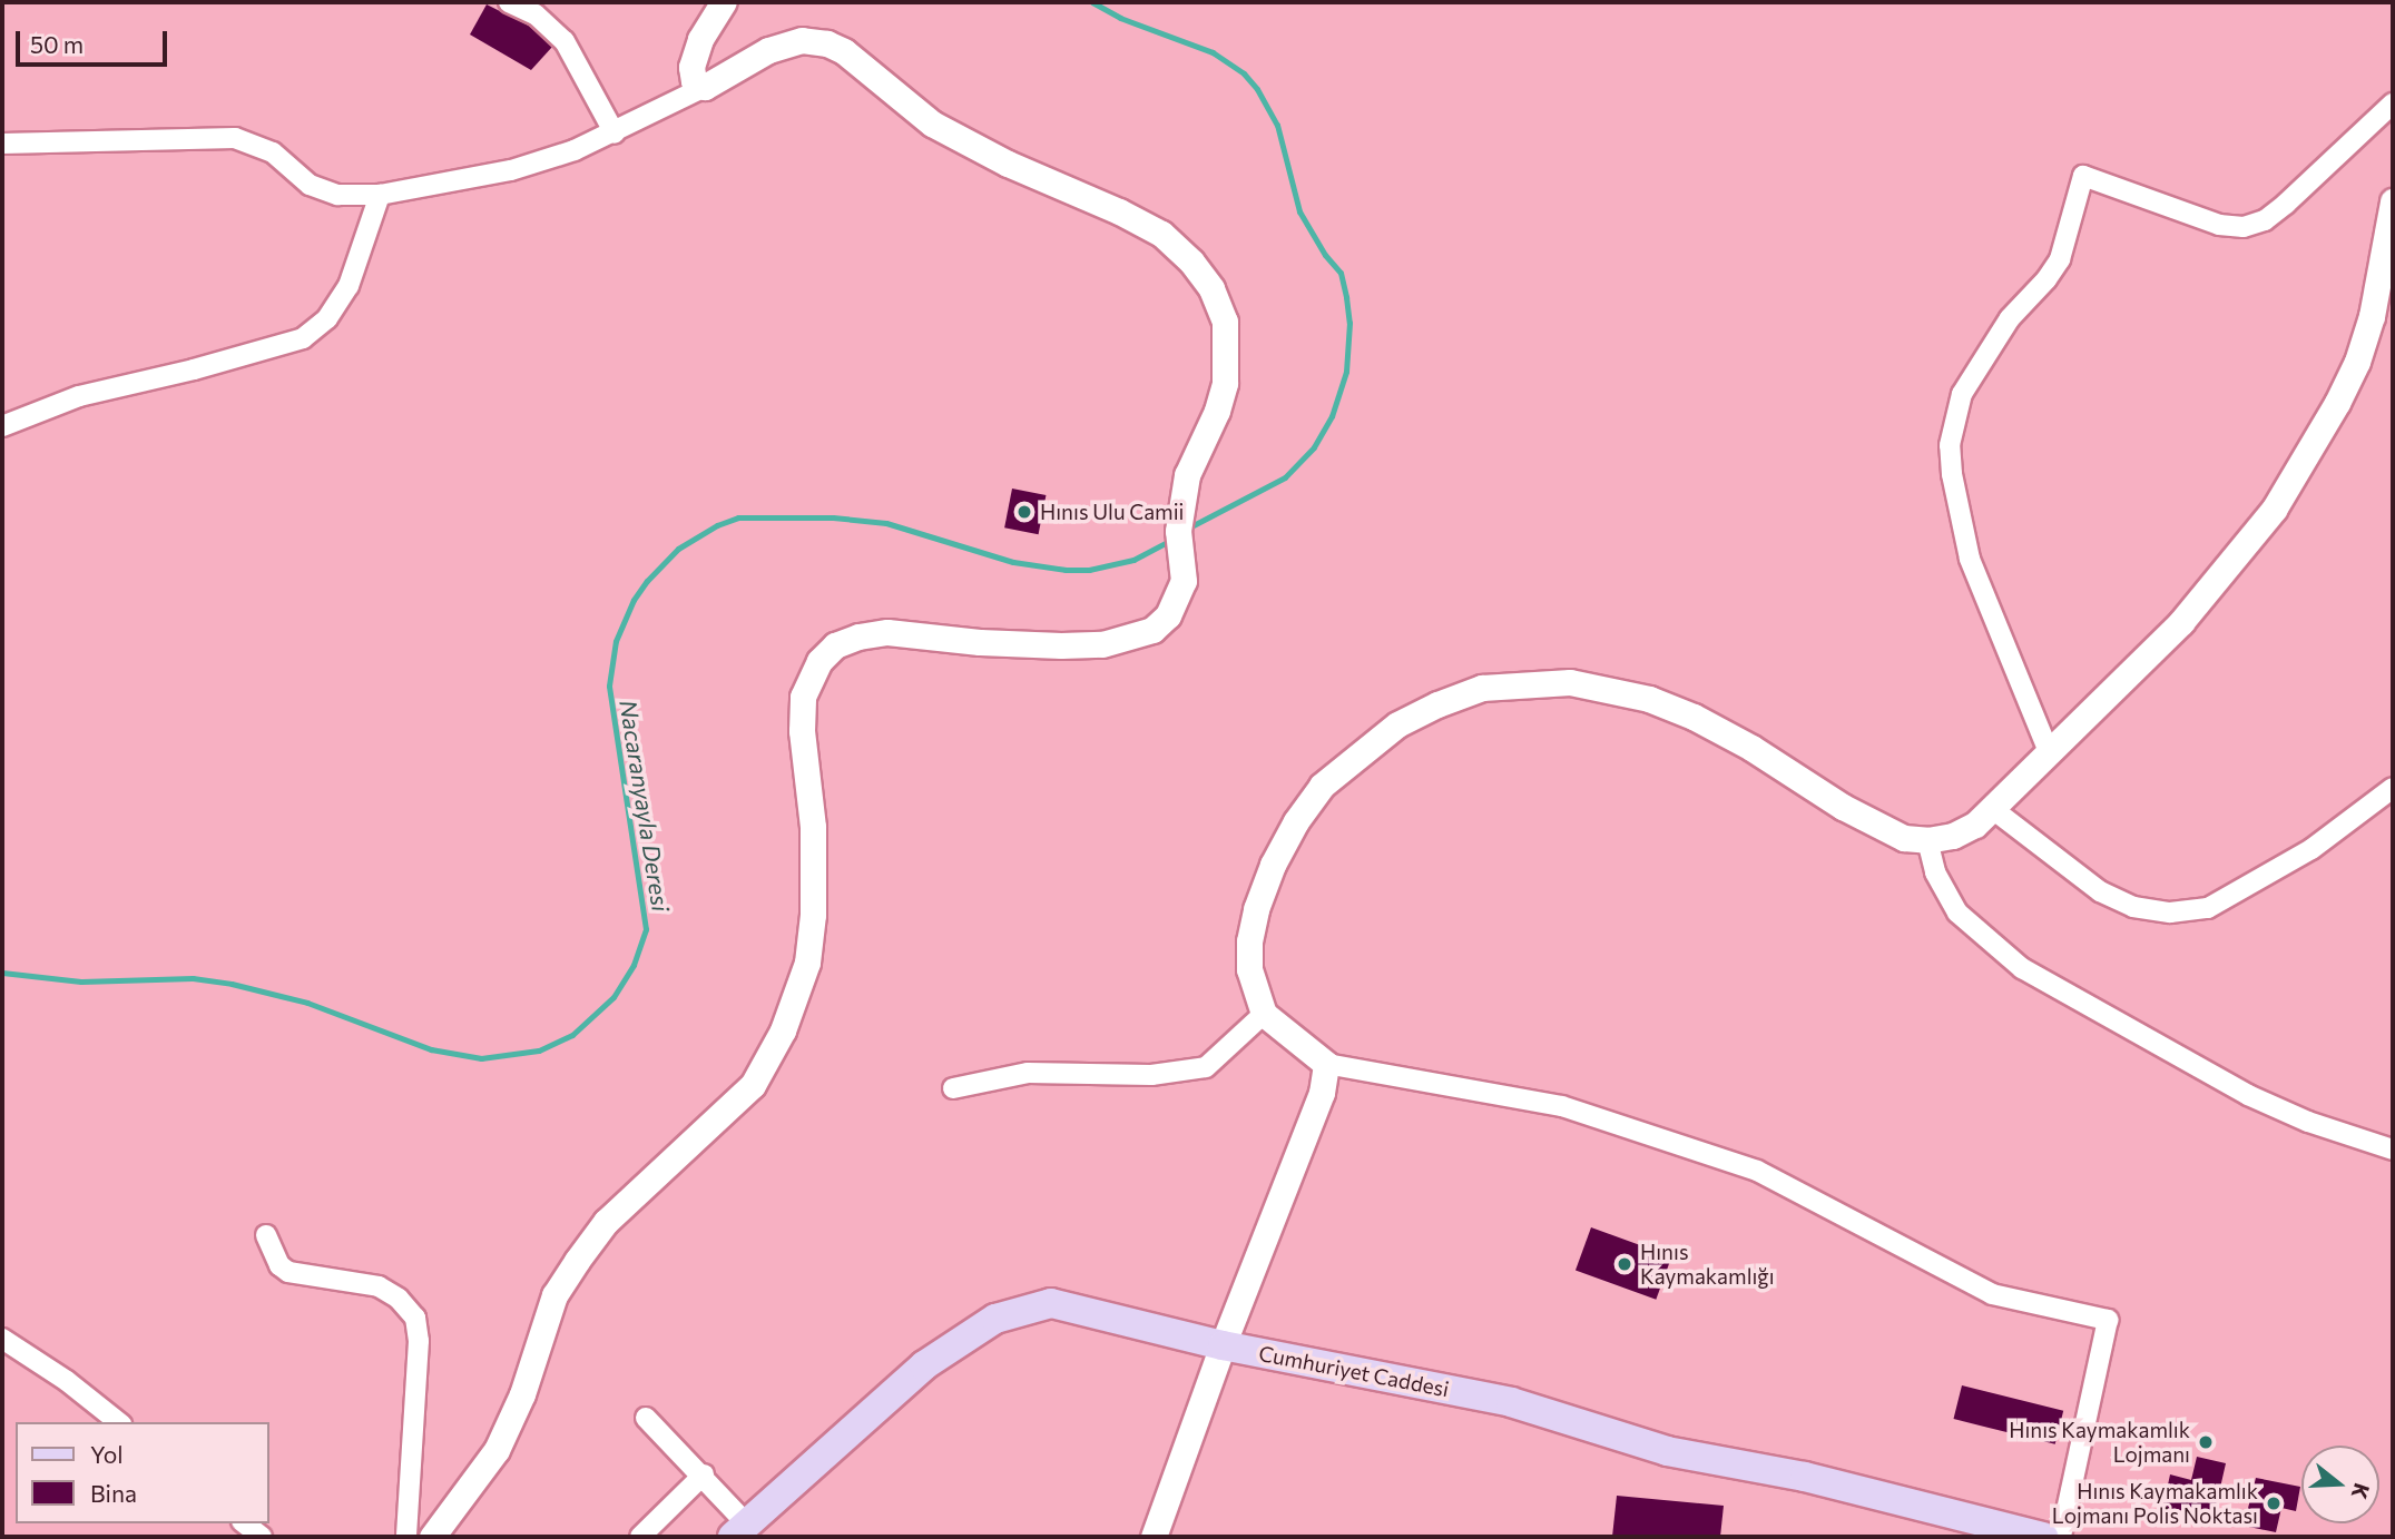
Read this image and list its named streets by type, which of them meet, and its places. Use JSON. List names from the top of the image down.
{
  "streets": {
    "main road": ["Cumhuriyet Caddesi"]
  },
  "water": ["Nacaranyayla Deresi"],
  "places": [
    "Hınıs Ulu Camii",
    "Hınıs Kaymakamlığı",
    "Hınıs Kaymakamlık Lojmanı",
    "Hınıs Kaymakamlık Lojmanı Polis Noktası"
  ],
  "legend": ["Yol", "Bina"],
  "scale_bar": "50 m",
  "north": "right"
}
